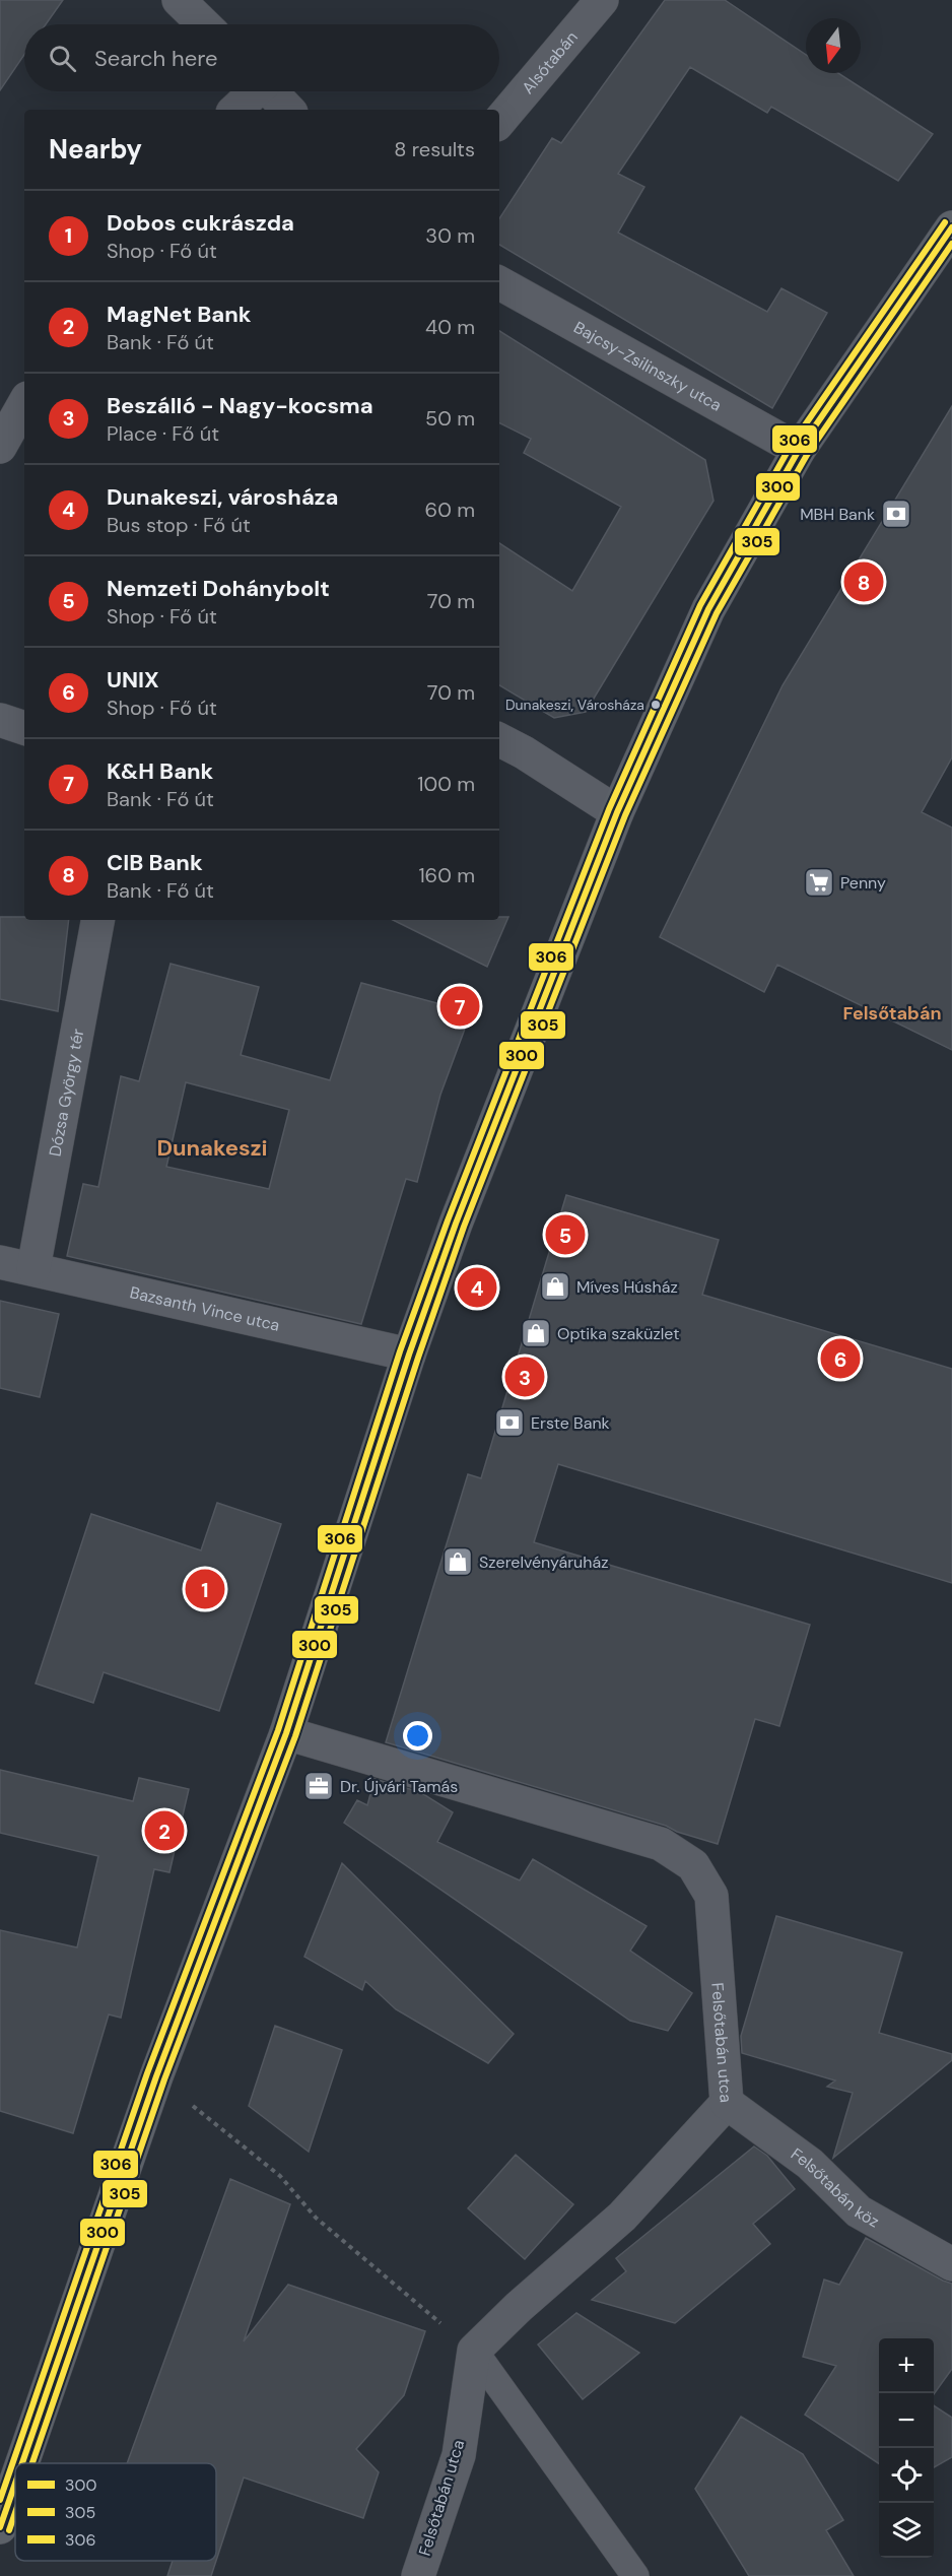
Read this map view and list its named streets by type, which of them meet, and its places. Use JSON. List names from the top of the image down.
{
  "streets": {
    "street": [
      "Alsótabán",
      "Bajcsy-Zsilinszky utca",
      "Dózsa György tér",
      "Bazsanth Vince utca",
      "Felsőtabán utca",
      "Felsőtabán köz"
    ]
  },
  "crossings": [
    ["Dózsa György tér", "Bazsanth Vince utca"],
    ["Felsőtabán utca", "Felsőtabán köz"]
  ],
  "districts": ["Felsőtabán", "Dunakeszi"],
  "places": {
    "bank": ["MBH Bank", "Erste Bank"],
    "other": ["Dunakeszi, Városháza"],
    "supermarket": ["Penny"],
    "shop": ["Míves Húsház", "Optika szaküzlet", "Szerelvényáruház"],
    "office": ["Dr. Újvári Tamás"]
  },
  "lines": ["transit line 306", "transit line 300", "transit line 305"],
  "legend": ["300", "305", "306"],
  "north": "bottom",
  "page": {
    "search": "Search here",
    "heading": ["Nearby", "8 results"],
    "list": [
      {
        "mark": "1",
        "name": "Dobos cukrászda",
        "note": "Shop · Fő út",
        "value": "30 m"
      },
      {
        "mark": "2",
        "name": "MagNet Bank",
        "note": "Bank · Fő út",
        "value": "40 m"
      },
      {
        "mark": "3",
        "name": "Beszálló - Nagy-kocsma",
        "note": "Place · Fő út",
        "value": "50 m"
      },
      {
        "mark": "4",
        "name": "Dunakeszi, városháza",
        "note": "Bus stop · Fő út",
        "value": "60 m"
      },
      {
        "mark": "5",
        "name": "Nemzeti Dohánybolt",
        "note": "Shop · Fő út",
        "value": "70 m"
      },
      {
        "mark": "6",
        "name": "UNIX",
        "note": "Shop · Fő út",
        "value": "70 m"
      },
      {
        "mark": "7",
        "name": "K&H Bank",
        "note": "Bank · Fő út",
        "value": "100 m"
      },
      {
        "mark": "8",
        "name": "CIB Bank",
        "note": "Bank · Fő út",
        "value": "160 m"
      }
    ],
    "pins": [
      "8",
      "7",
      "5",
      "4",
      "6",
      "3",
      "1",
      "2"
    ],
    "map_buttons": ["+", "−"]
  }
}
